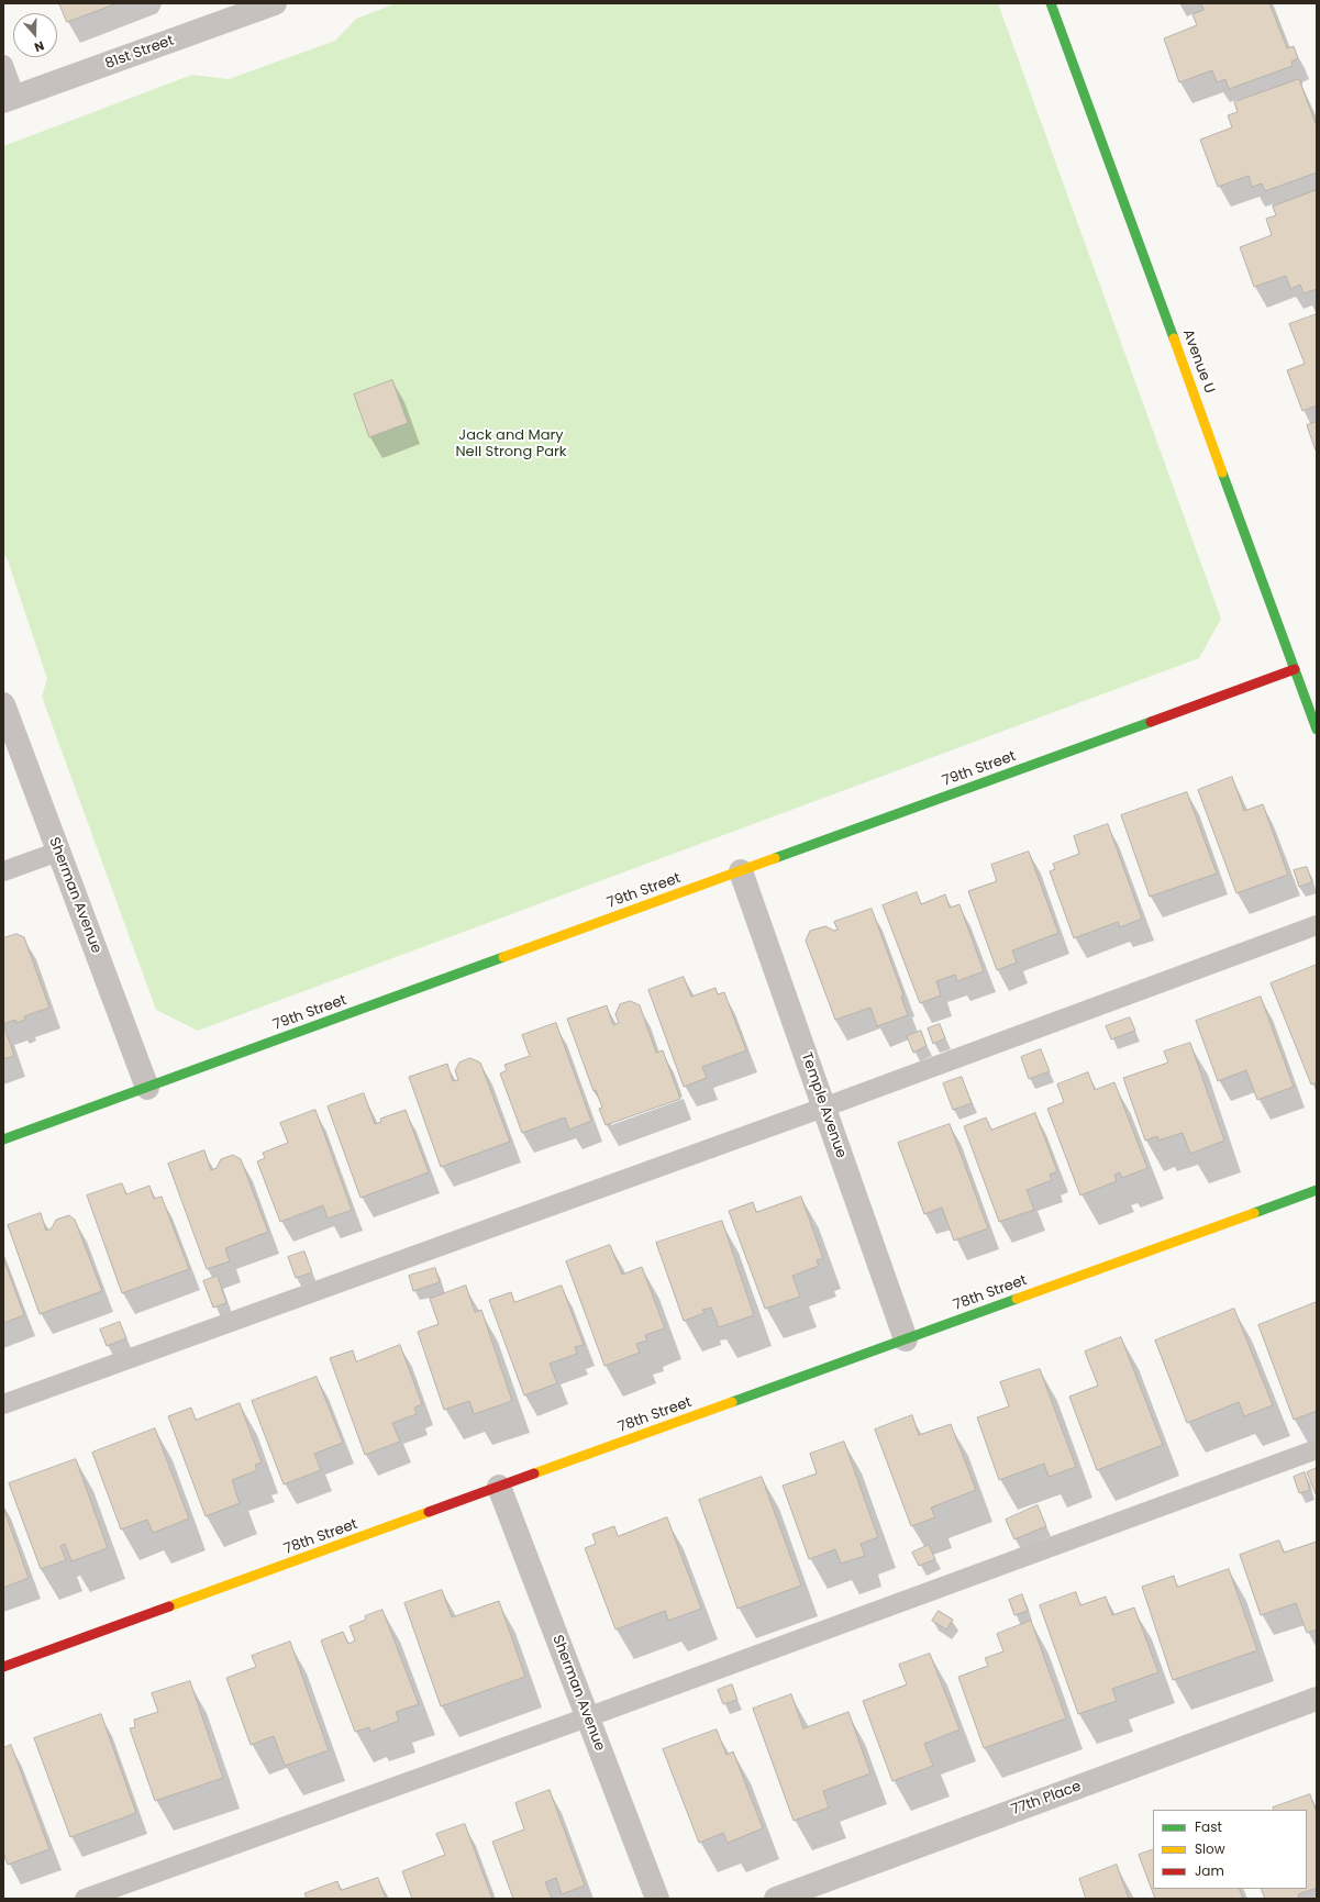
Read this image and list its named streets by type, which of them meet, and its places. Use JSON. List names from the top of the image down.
{
  "streets": {
    "street": [
      "81st Street",
      "Avenue U",
      "79th Street",
      "Sherman Avenue",
      "Temple Avenue",
      "78th Street",
      "77th Place"
    ]
  },
  "crossings": [
    ["Avenue U", "79th Street"],
    ["79th Street", "Sherman Avenue"],
    ["79th Street", "Temple Avenue"],
    ["Sherman Avenue", "78th Street"],
    ["Temple Avenue", "78th Street"]
  ],
  "parks": ["Jack and Mary Nell Strong Park"],
  "legend": ["Fast", "Slow", "Jam"],
  "north": "bottom"
}
